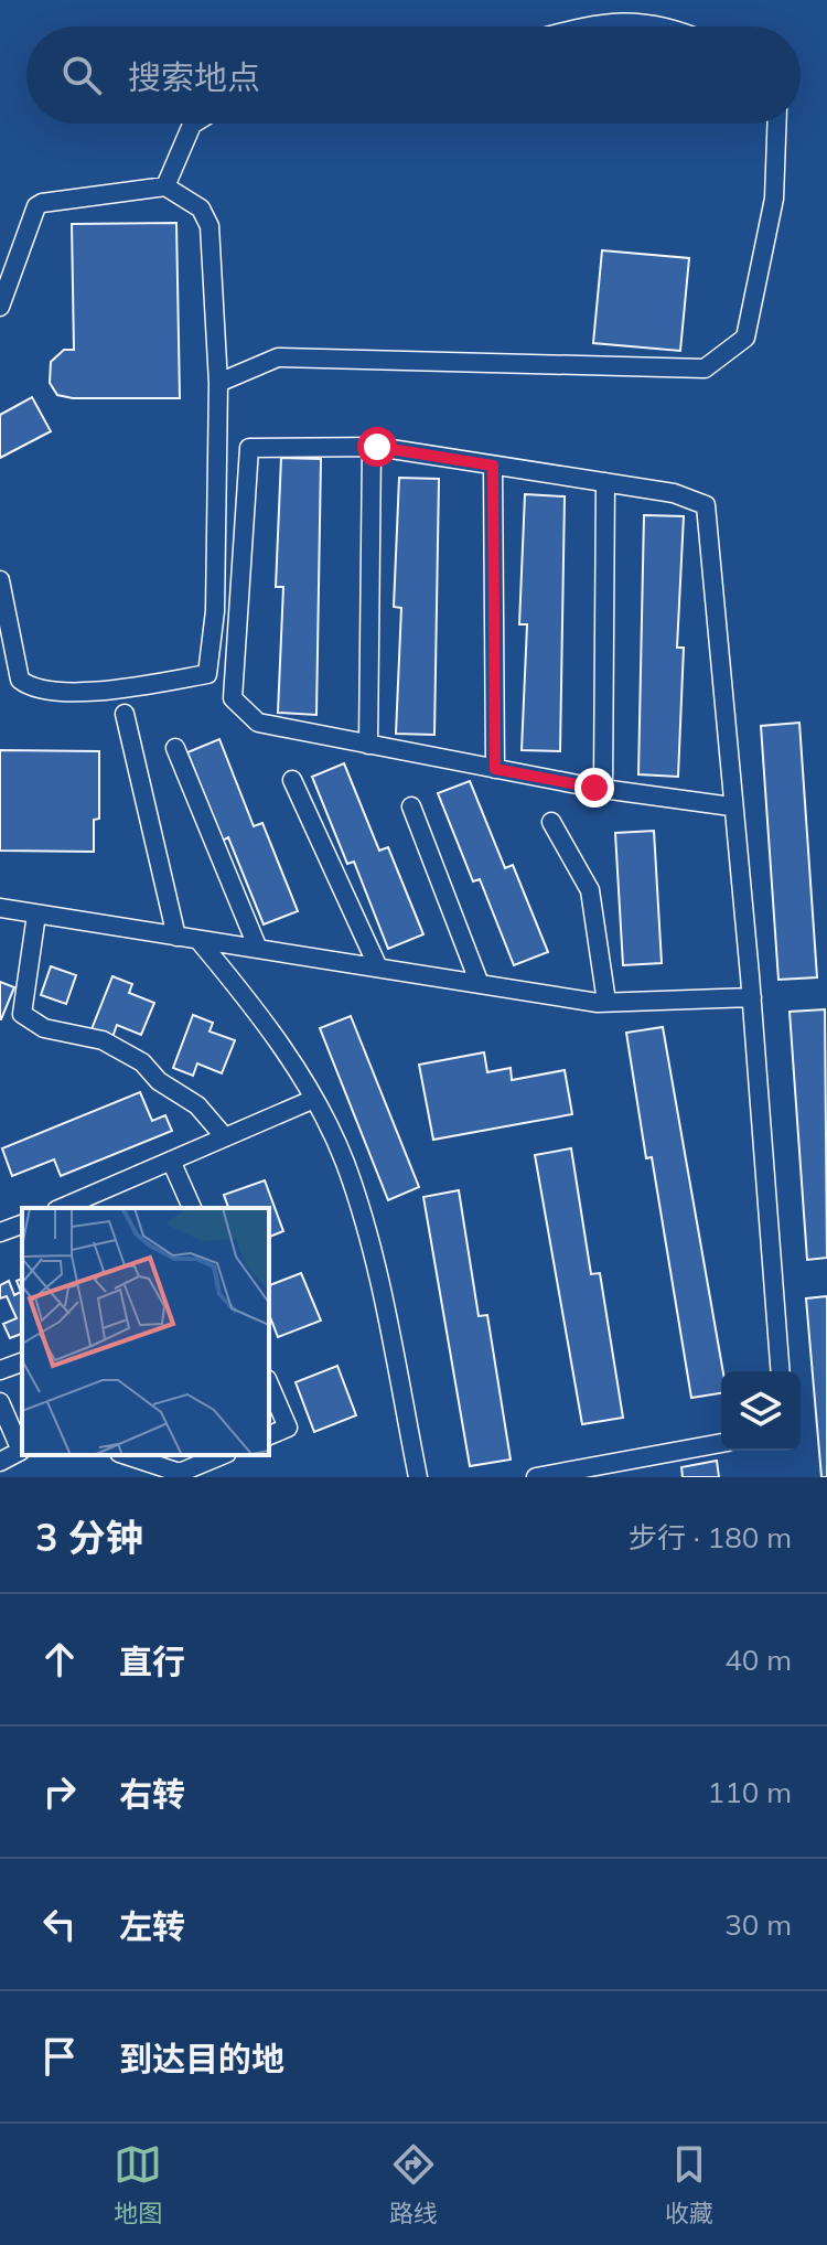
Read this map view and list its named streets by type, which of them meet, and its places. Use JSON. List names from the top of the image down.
{
  "page": {
    "search": "搜索地点",
    "heading": ["3 分钟", "步行 · 180 m"],
    "list": [
      ["直行", "40 m"],
      ["右转", "110 m"],
      ["左转", "30 m"],
      "到达目的地"
    ],
    "nav": ["地图", "路线", "收藏"]
  }
}
